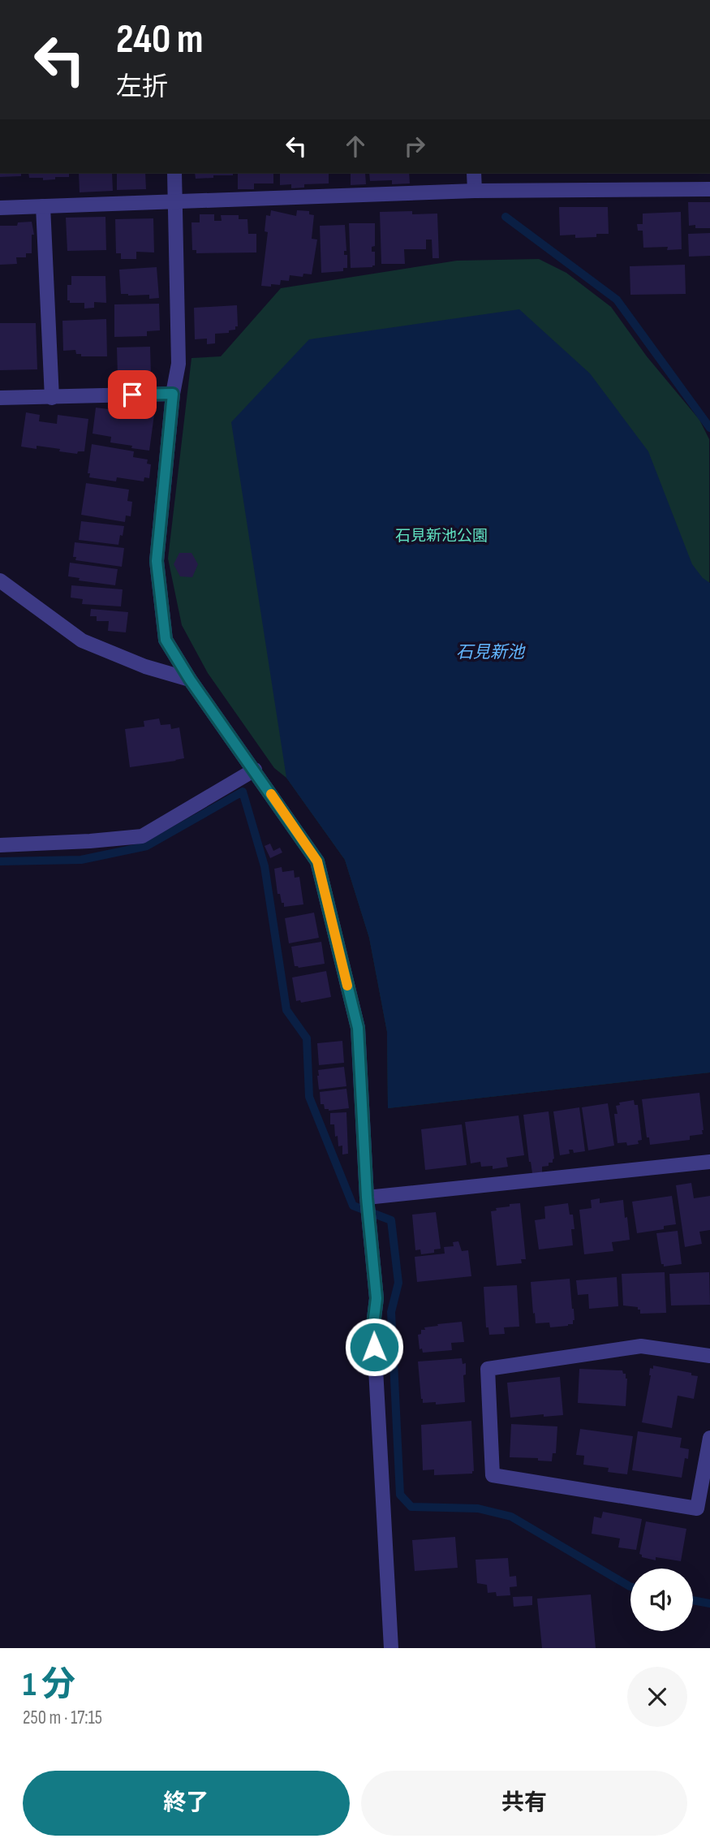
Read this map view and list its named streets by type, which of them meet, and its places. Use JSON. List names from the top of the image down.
{
  "water": ["石見新池"],
  "parks": ["石見新池公園"],
  "page": {
    "turn": ["240 m", "左折"],
    "heading": ["1 分", "250 m · 17:15"],
    "buttons": ["終了", "共有"]
  }
}
